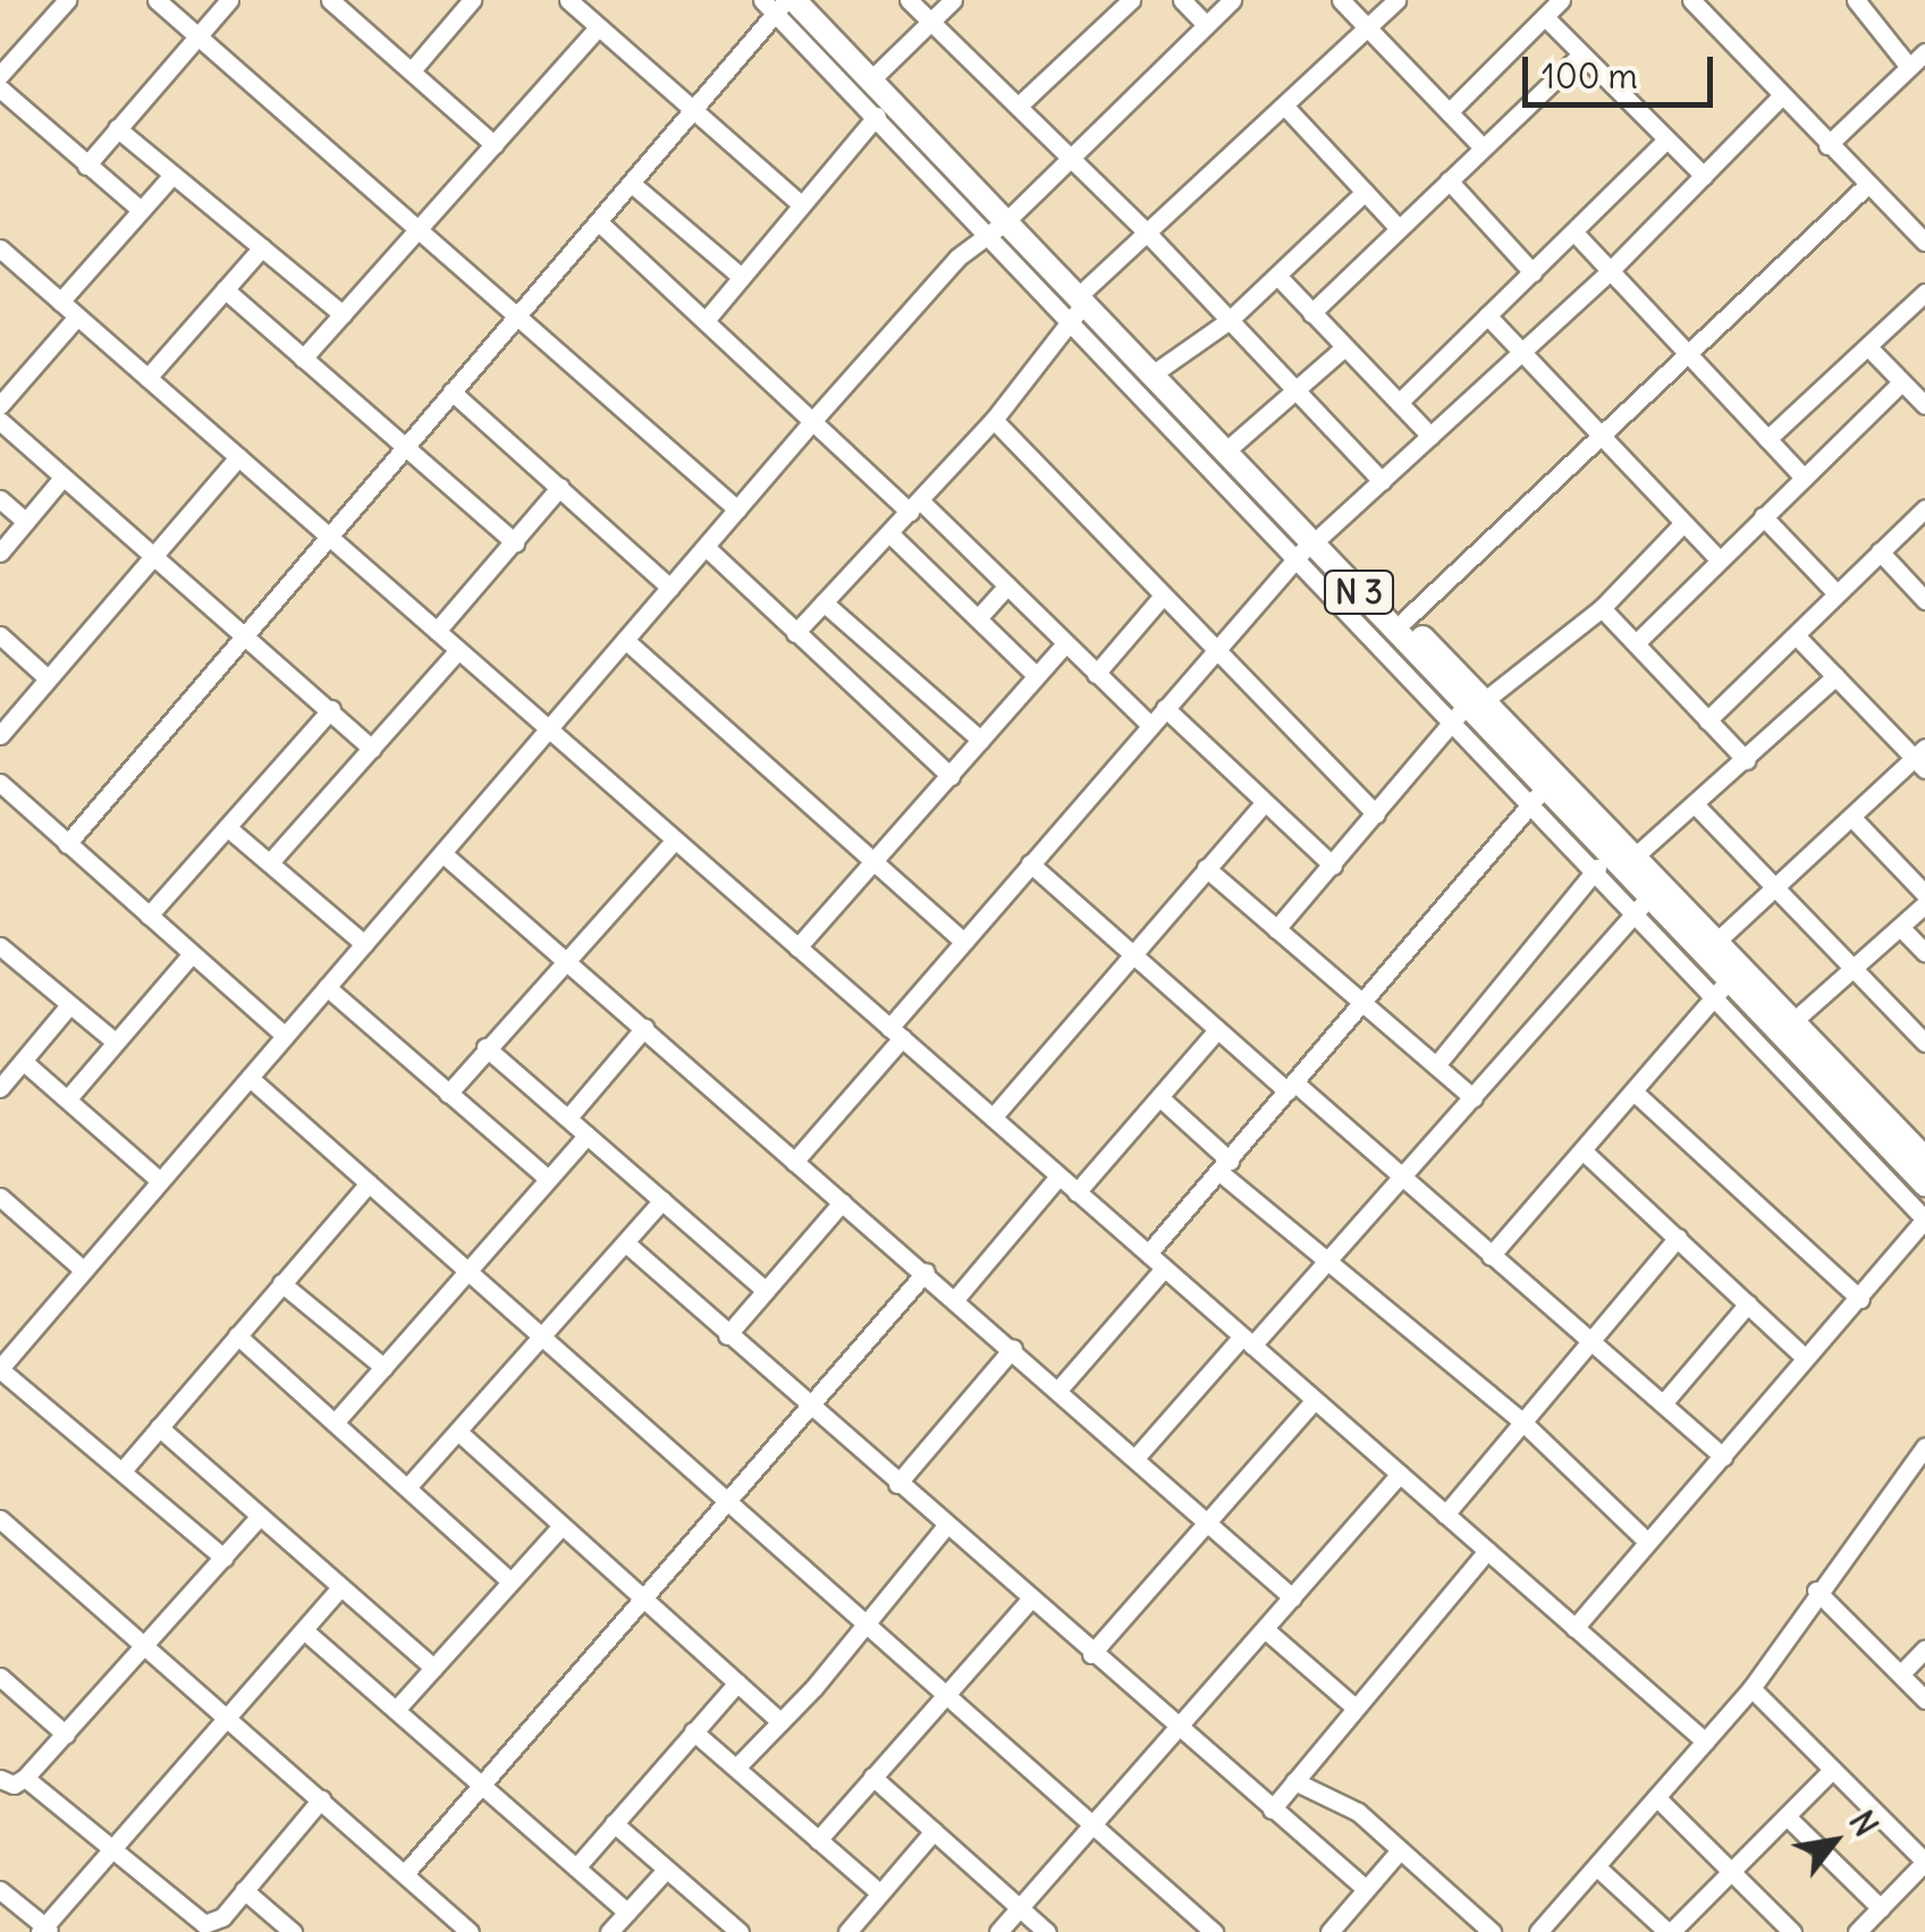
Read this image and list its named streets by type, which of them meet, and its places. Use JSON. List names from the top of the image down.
{
  "streets": {
    "main road": ["N 3"]
  },
  "scale_bar": "100 m",
  "north": "top right"
}
